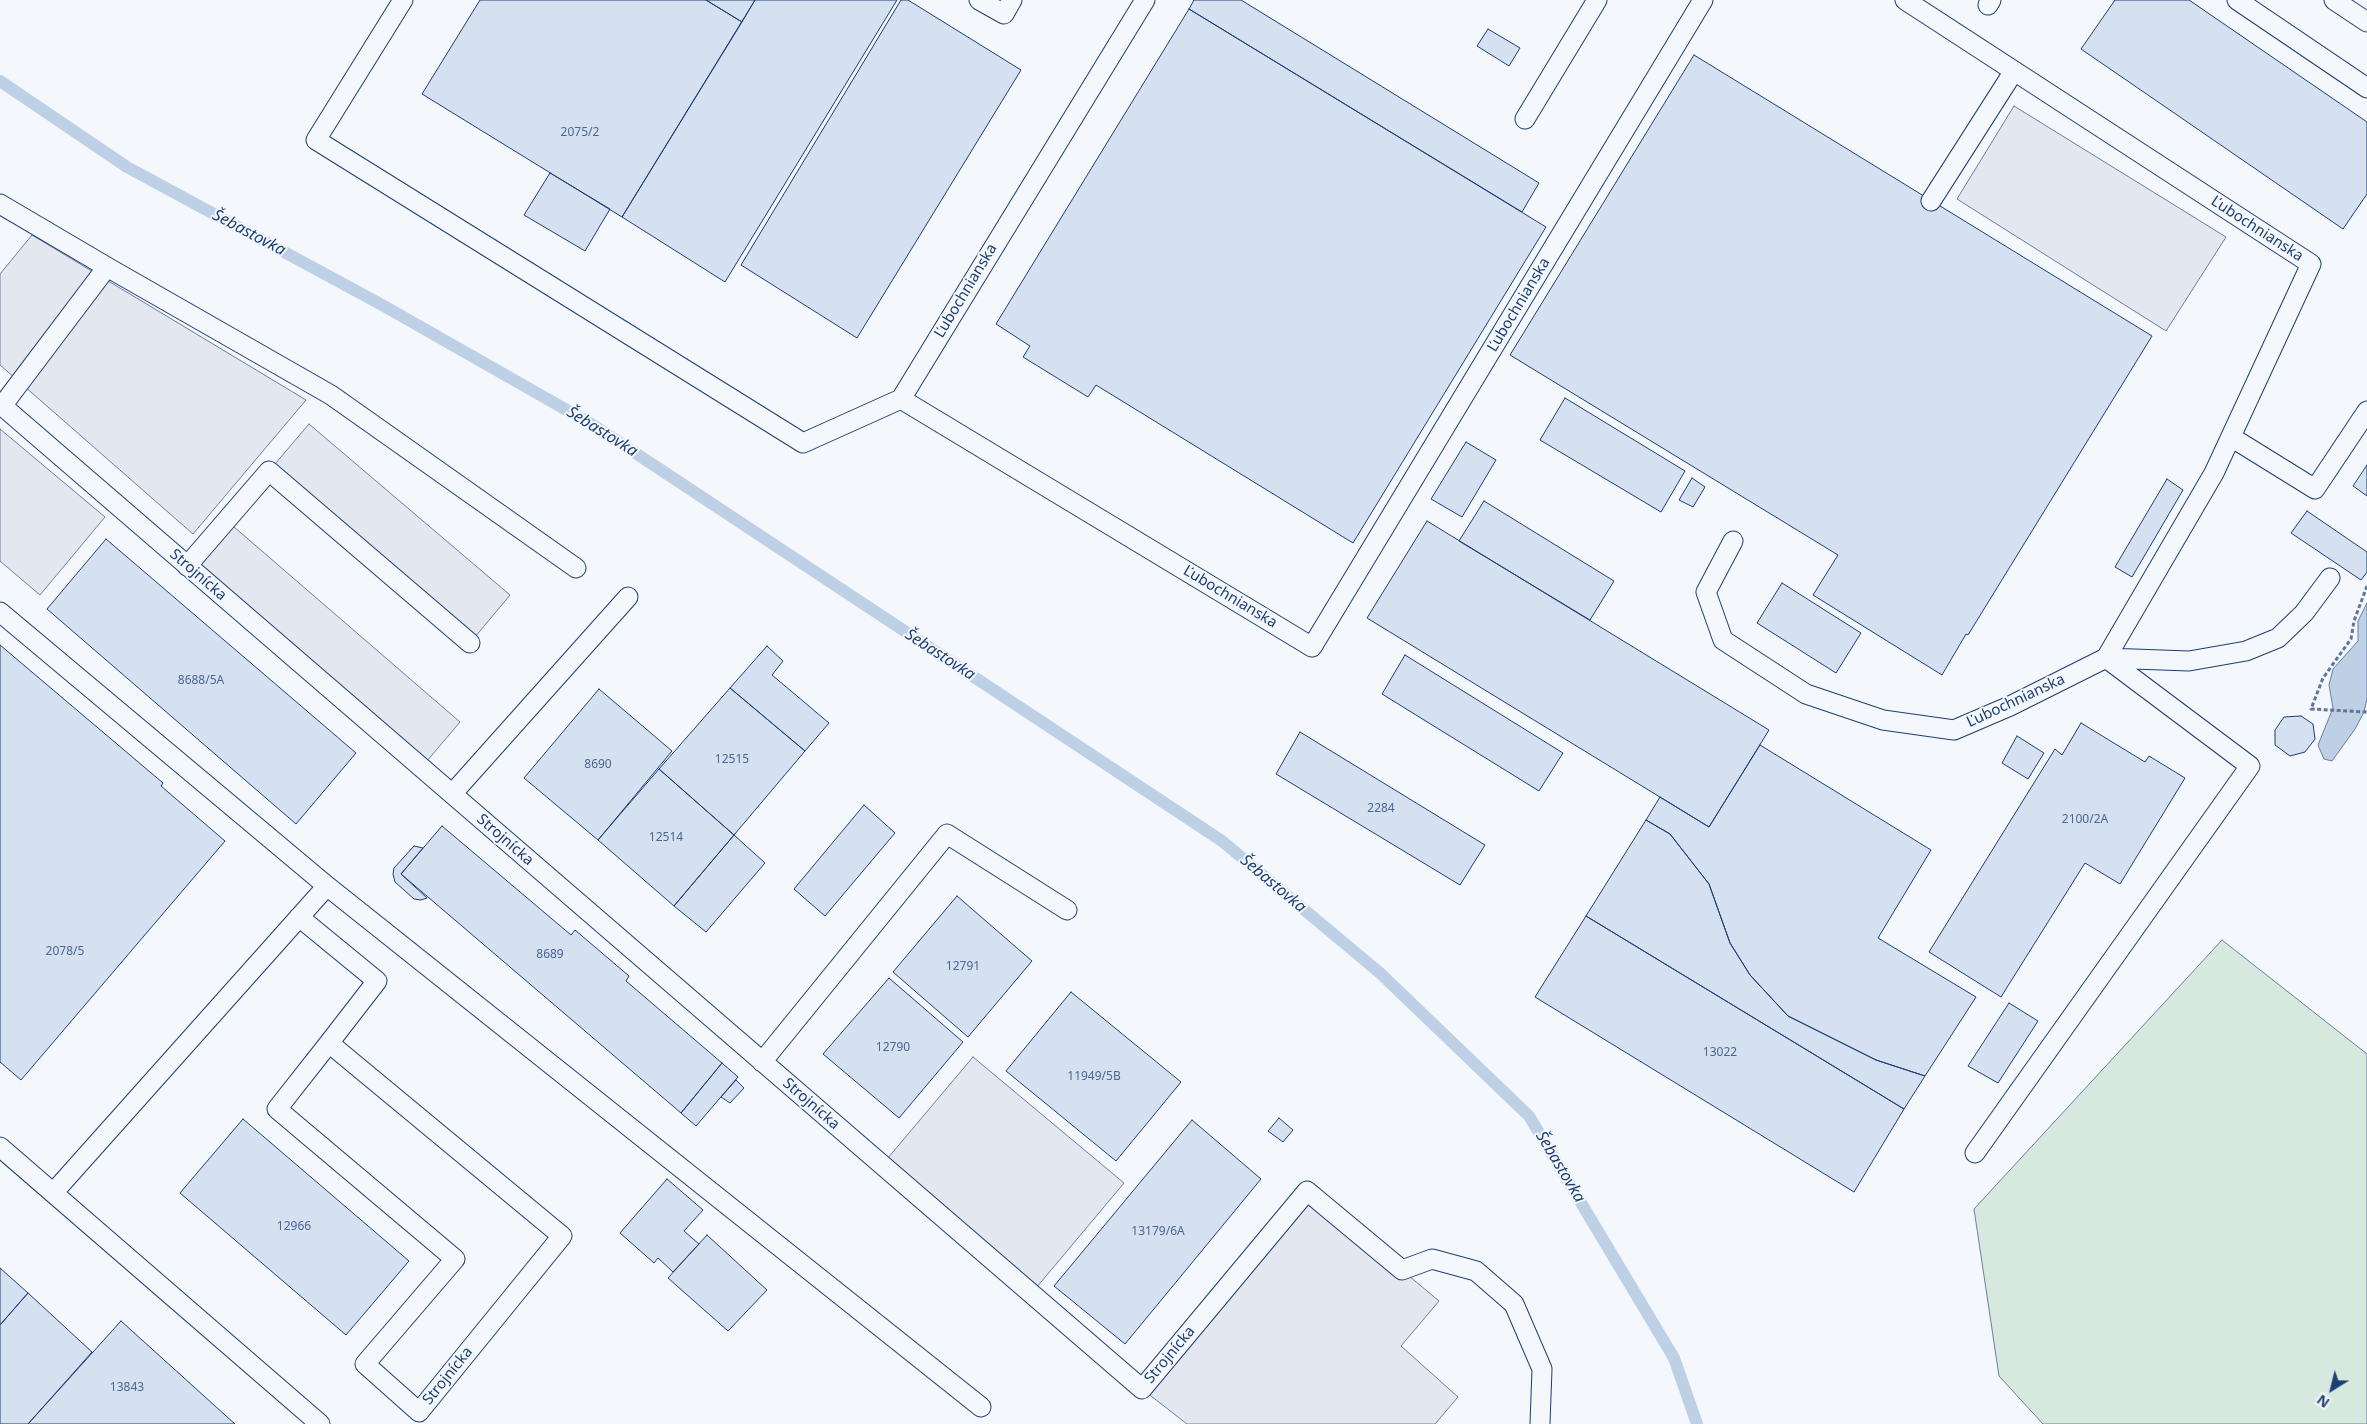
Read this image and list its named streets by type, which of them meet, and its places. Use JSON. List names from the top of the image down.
{
  "streets": {
    "lane": ["Ľubochnianska", "Strojnícka"]
  },
  "water": ["Šebastovka"],
  "house_numbers": [
    "2075/2",
    "8688/5A",
    "12515",
    "8690",
    "2284",
    "2100/2A",
    "12514",
    "2078/5",
    "8689",
    "12791",
    "12790",
    "13022",
    "11949/5B",
    "12966",
    "13179/6A",
    "13843"
  ],
  "north": "bottom left"
}
